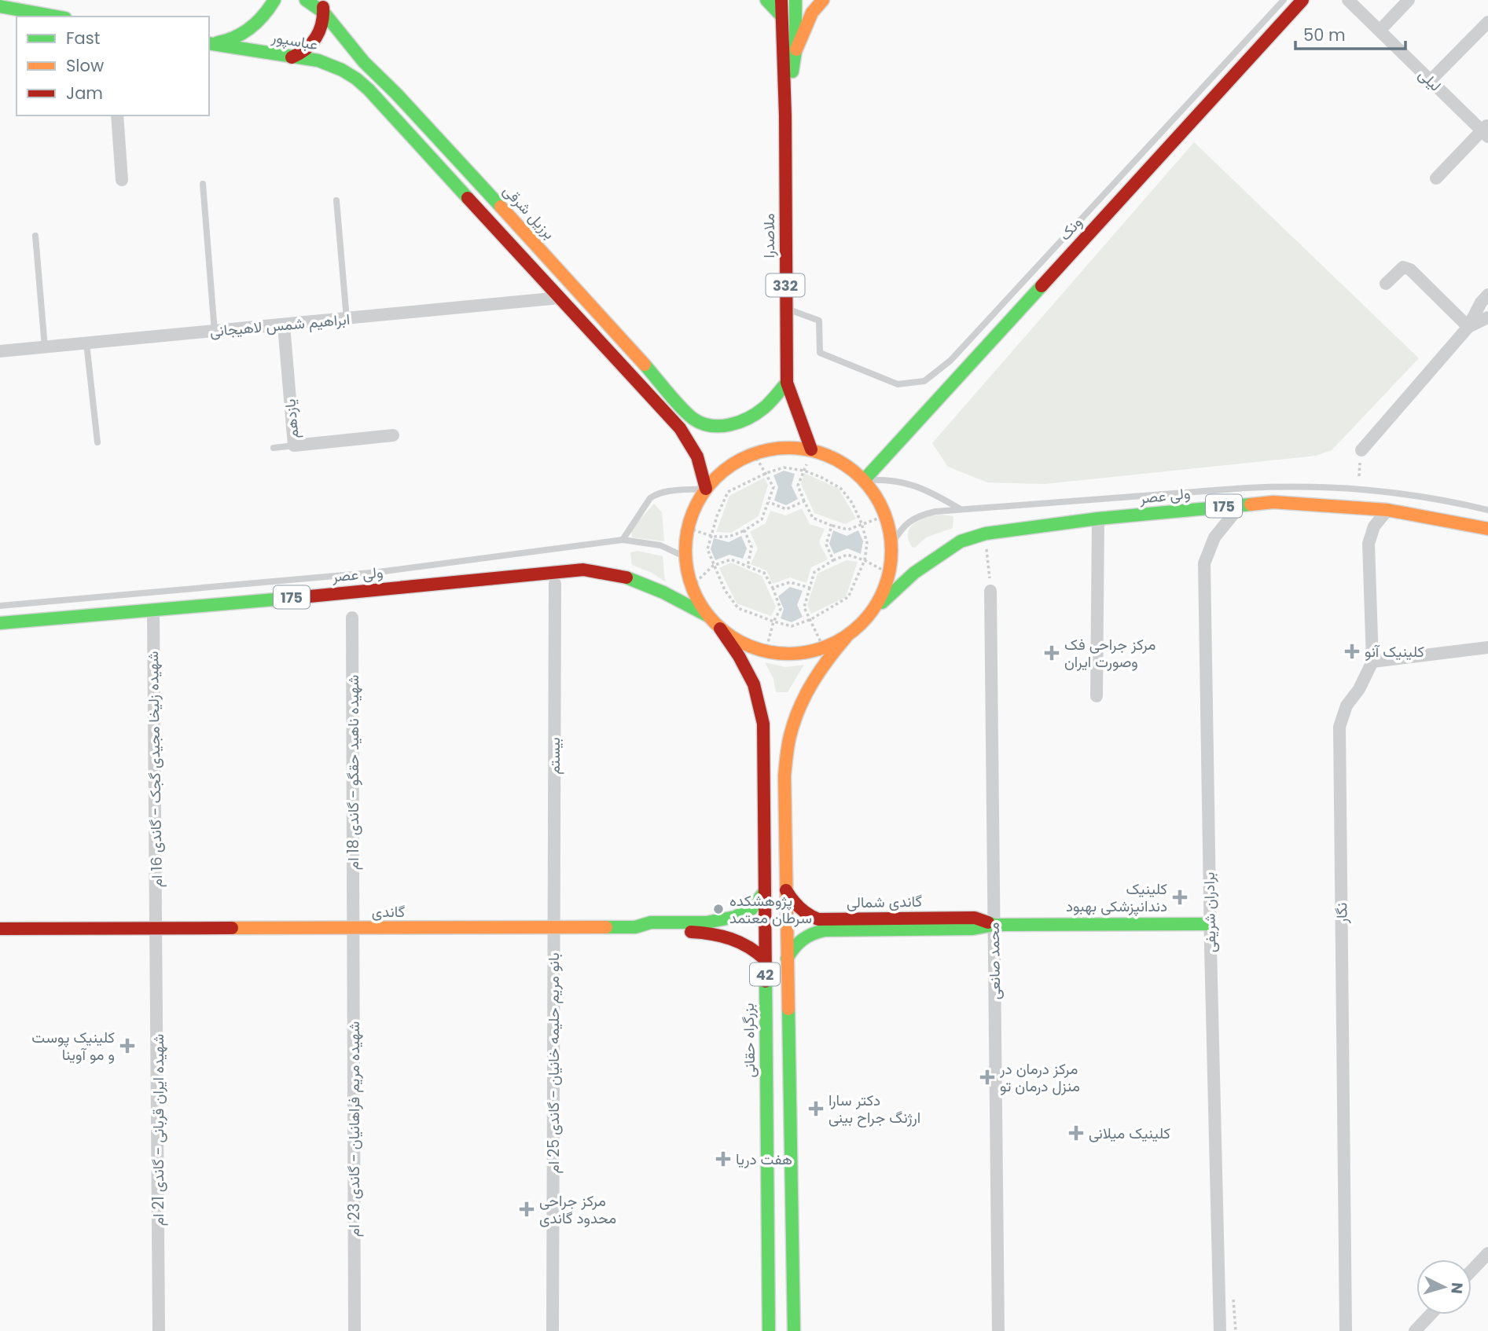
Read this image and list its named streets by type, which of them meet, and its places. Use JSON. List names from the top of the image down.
{
  "streets": {
    "main road": [
      "عباسپور",
      "برزیل شرقی",
      "ونک",
      "ملاصدرا",
      "332",
      "ولی عصر",
      "175",
      "گاندی شمالی",
      "گاندی",
      "42",
      "بزرگراه حقانی"
    ],
    "street": [
      "لیلی",
      "ابراهیم شمس لاهیجانی",
      "یازدهم",
      "بیستم",
      "شهیده زلیخا مجیدی گجک - گاندی 16 ام",
      "شهیده ناهید حقگو - گاندی 18 ام",
      "برادران شریفی",
      "نگار",
      "محمد صانعی",
      "بانو مریم حلیمه خانیان - گاندی 25 ام",
      "شهیده مریم فراهانیان - گاندی 23 ام",
      "شهیده ایران قربانی - گاندی 21 ام"
    ]
  },
  "crossings": [
    ["برزیل شرقی", "ملاصدرا"],
    ["ابراهیم شمس لاهیجانی", "یازدهم"],
    ["ولی عصر", "شهیده زلیخا مجیدی گجک - گاندی 16 ام"],
    ["ولی عصر", "برادران شریفی"],
    ["ولی عصر", "نگار"],
    ["ولی عصر", "42"],
    ["بیستم", "گاندی"],
    ["بیستم", "بانو مریم حلیمه خانیان - گاندی 25 ام"],
    ["شهیده زلیخا مجیدی گجک - گاندی 16 ام", "گاندی"],
    ["شهیده زلیخا مجیدی گجک - گاندی 16 ام", "شهیده ایران قربانی - گاندی 21 ام"],
    ["شهیده ناهید حقگو - گاندی 18 ام", "گاندی"],
    ["شهیده ناهید حقگو - گاندی 18 ام", "شهیده مریم فراهانیان - گاندی 23 ام"],
    ["گاندی شمالی", "برادران شریفی"],
    ["گاندی شمالی", "محمد صانعی"],
    ["گاندی شمالی", "42"],
    ["گاندی", "بزرگراه حقانی"],
    ["گاندی", "بانو مریم حلیمه خانیان - گاندی 25 ام"],
    ["گاندی", "شهیده مریم فراهانیان - گاندی 23 ام"],
    ["گاندی", "شهیده ایران قربانی - گاندی 21 ام"]
  ],
  "places": {
    "health": [
      "کلینیک آنو",
      "مرکز جراحی فک وصورت ایران",
      "کلینیک دندانپزشکی بهبود",
      "کلینیک پوست و مو آوینا",
      "مرکز درمان در منزل درمان تو",
      "دکتر سارا ارژنگ جراح بینی",
      "کلینیک میلانی",
      "هفت دریا",
      "مرکز جراحی محدود گاندی"
    ],
    "other": ["پژوهشکده سرطان معتمد"]
  },
  "legend": ["Fast", "Slow", "Jam"],
  "scale_bar": "50 m",
  "north": "right"
}
